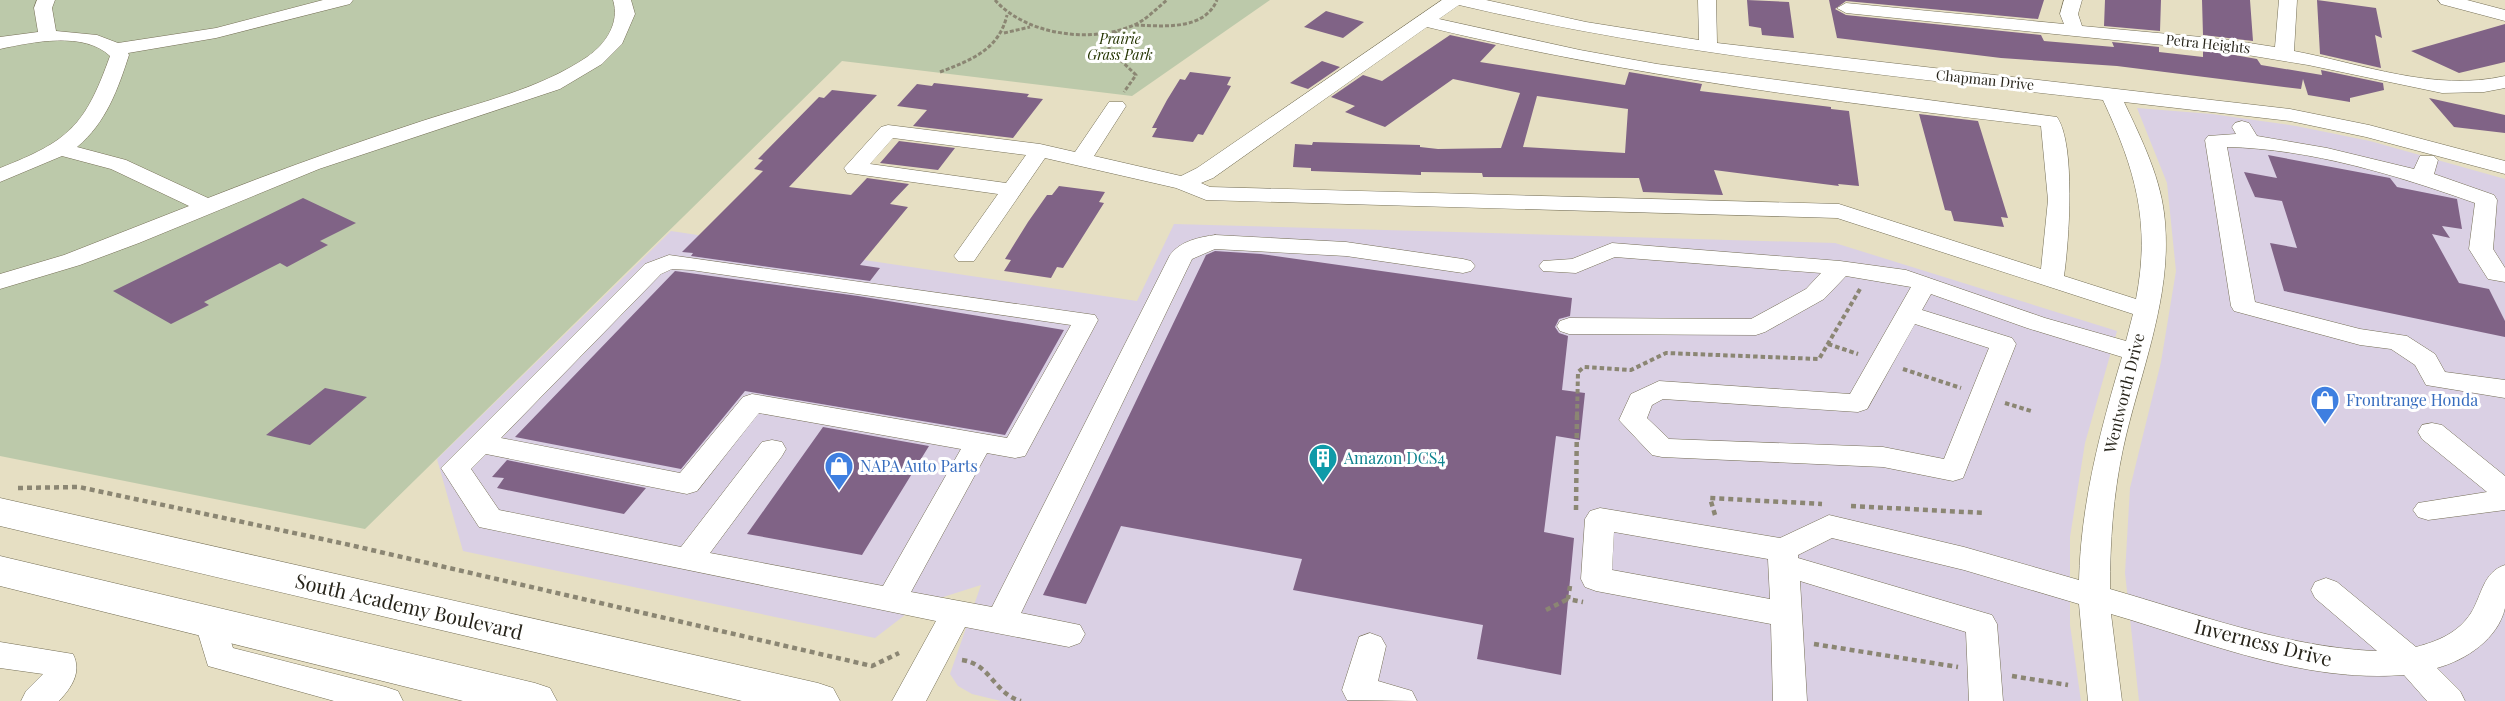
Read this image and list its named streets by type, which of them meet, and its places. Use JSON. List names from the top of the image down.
{
  "streets": {
    "highway": ["South Academy Boulevard"],
    "street": [
      "Petra Heights",
      "Chapman Drive",
      "Wentworth Drive",
      "Inverness Drive"
    ]
  },
  "crossings": [
    ["Chapman Drive", "Wentworth Drive"],
    ["Wentworth Drive", "Inverness Drive"]
  ],
  "parks": ["Prairie Grass Park"],
  "places": {
    "shop": ["Frontrange Honda", "NAPA Auto Parts"],
    "building": ["Amazon DCS4"]
  }
}
